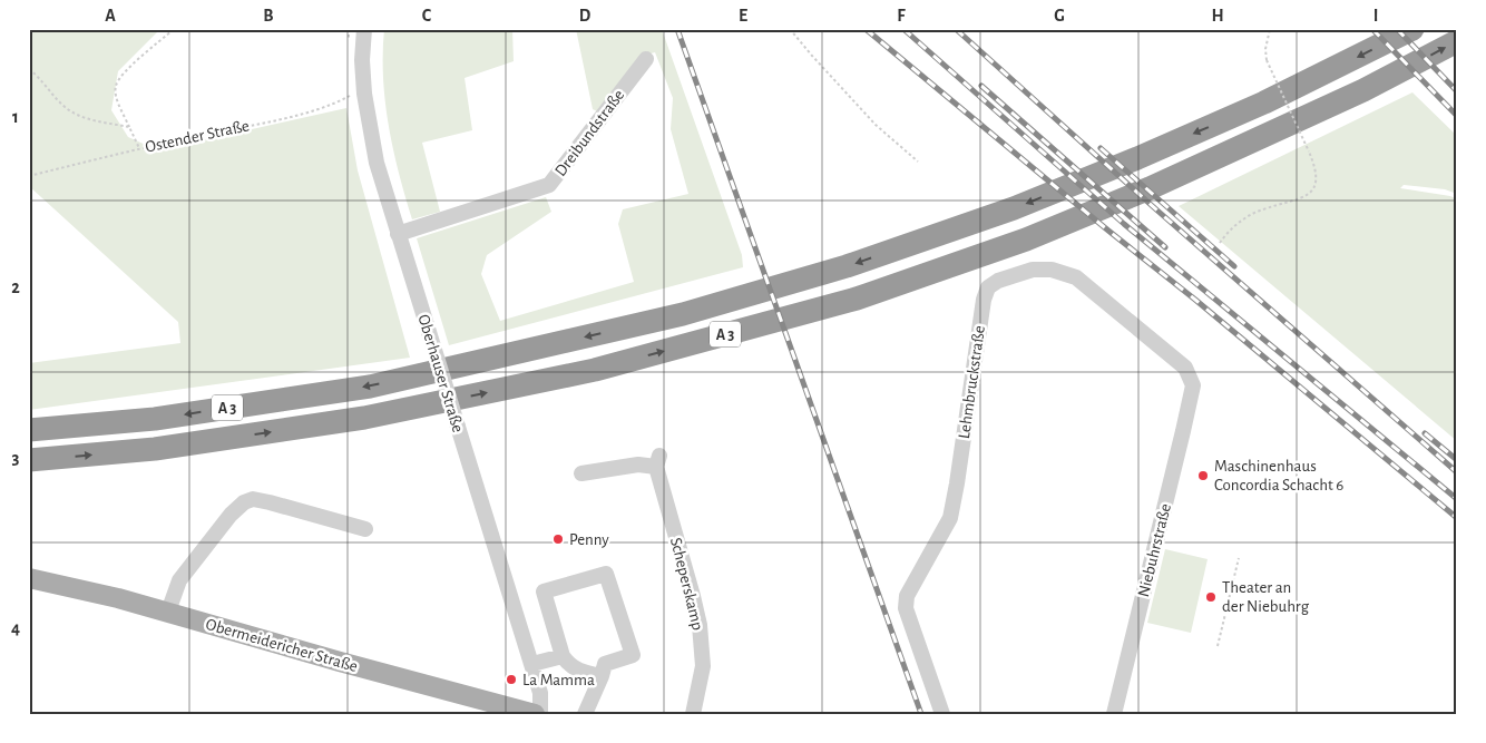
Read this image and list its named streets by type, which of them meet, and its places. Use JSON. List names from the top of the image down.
{
  "streets": {
    "highway": ["A 3"],
    "main road": ["Obermeidericher Straße"],
    "street": [
      "Dreibundstraße",
      "Oberhauser Straße",
      "Lehmbruckstraße",
      "Niebuhrstraße",
      "Scheperskamp"
    ],
    "path": ["Ostender Straße"]
  },
  "crossings": [
    ["Dreibundstraße", "Oberhauser Straße"],
    ["Ostender Straße", "Oberhauser Straße"],
    ["Lehmbruckstraße", "Niebuhrstraße"]
  ],
  "places": [
    "Maschinenhaus Concordia Schacht 6",
    "Penny",
    "Theater an der Niebuhrg",
    "La Mamma"
  ],
  "grid": {
    "columns": [
      "A",
      "B",
      "C",
      "D",
      "E",
      "F",
      "G",
      "H",
      "I"
    ],
    "rows": [
      "1",
      "2",
      "3",
      "4"
    ]
  }
}
